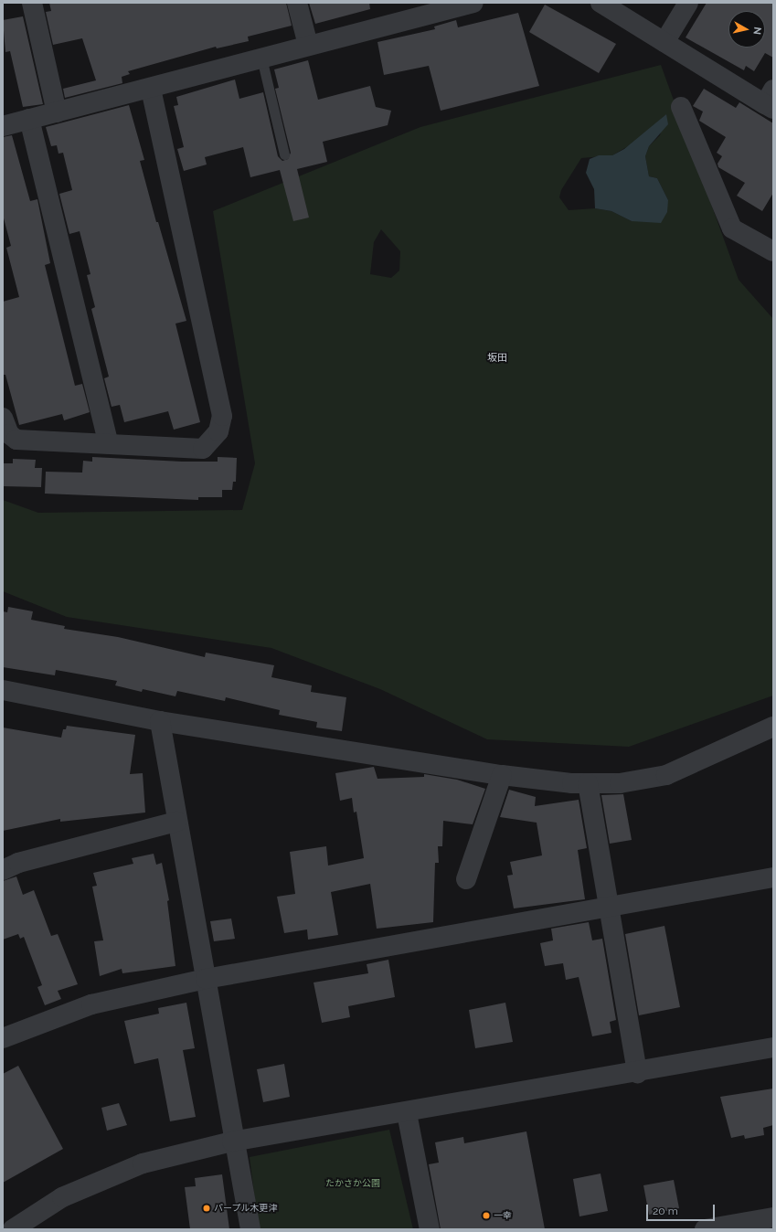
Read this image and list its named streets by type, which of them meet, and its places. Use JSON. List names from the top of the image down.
{
  "districts": ["坂田"],
  "parks": ["たかさか公園"],
  "places": ["パープル木更津", "一幸"],
  "scale_bar": "20 m",
  "north": "right"
}
